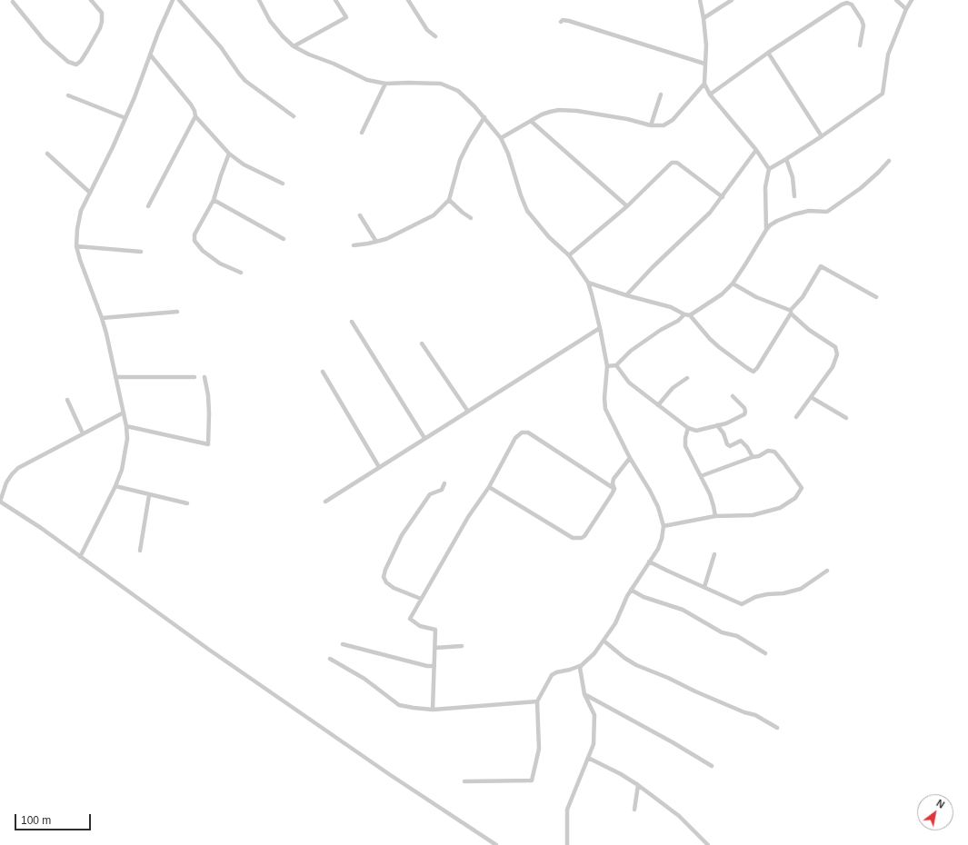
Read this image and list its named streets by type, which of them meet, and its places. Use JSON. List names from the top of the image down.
{
  "scale_bar": "100 m",
  "north": "top right"
}
